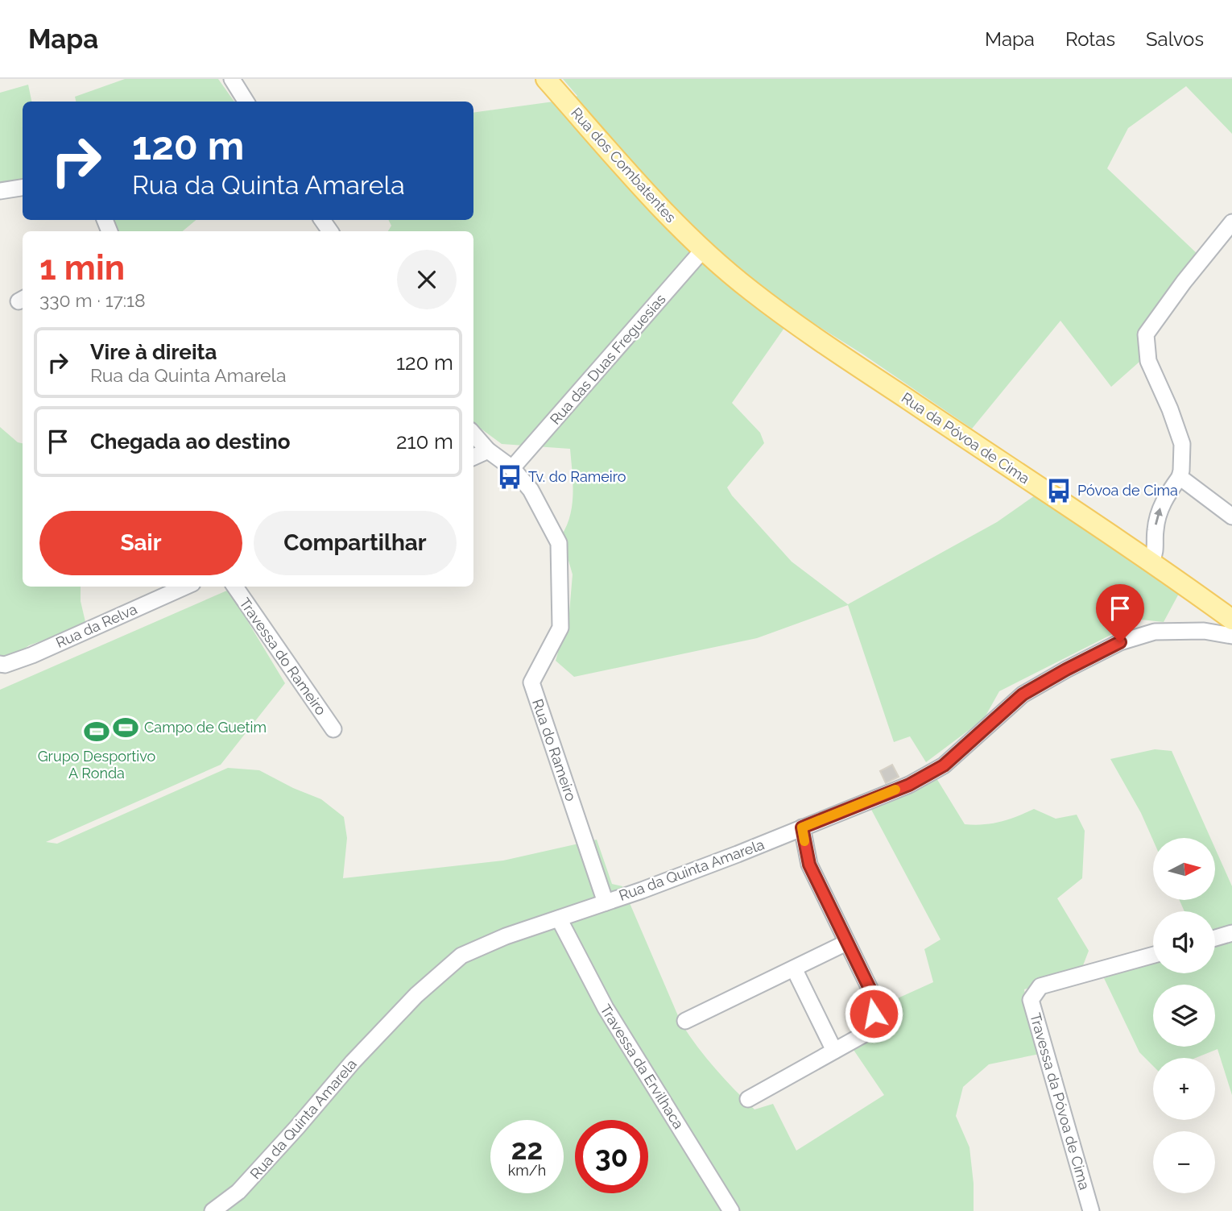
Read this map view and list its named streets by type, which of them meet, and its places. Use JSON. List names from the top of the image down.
{
  "streets": {
    "main road": ["Rua dos Combatentes", "Rua da Póvoa de Cima"],
    "street": [
      "Rua das Duas Freguesias",
      "Rua da Relva",
      "Travessa do Rameiro",
      "Rua do Rameiro",
      "Rua da Quinta Amarela",
      "Travessa da Ervilhaca",
      "Travessa da Póvoa de Cima"
    ]
  },
  "crossings": [
    ["Rua dos Combatentes", "Rua das Duas Freguesias"],
    ["Rua dos Combatentes", "Rua da Póvoa de Cima"],
    ["Rua das Duas Freguesias", "Rua da Póvoa de Cima"],
    ["Rua das Duas Freguesias", "Rua do Rameiro"],
    ["Rua do Rameiro", "Rua da Quinta Amarela"],
    ["Rua da Quinta Amarela", "Travessa da Ervilhaca"]
  ],
  "places": {
    "bus stop": ["Tv. do Rameiro", "Póvoa de Cima"],
    "sports": ["Campo de Guetim", "Grupo Desportivo A Ronda"]
  },
  "north": "right",
  "page": {
    "header": "Mapa",
    "nav": ["Mapa", "Rotas", "Salvos"],
    "turn": ["120 m", "Rua da Quinta Amarela"],
    "heading": ["1 min", "330 m · 17:18"],
    "list": [
      {
        "name": "Vire à direita",
        "note": "Rua da Quinta Amarela",
        "value": "120 m"
      },
      {
        "name": "Chegada ao destino",
        "value": "210 m"
      }
    ],
    "buttons": ["Sair", "Compartilhar"],
    "map_buttons": ["+", "−"],
    "speed": "22 km/h",
    "limit": "30"
  }
}
